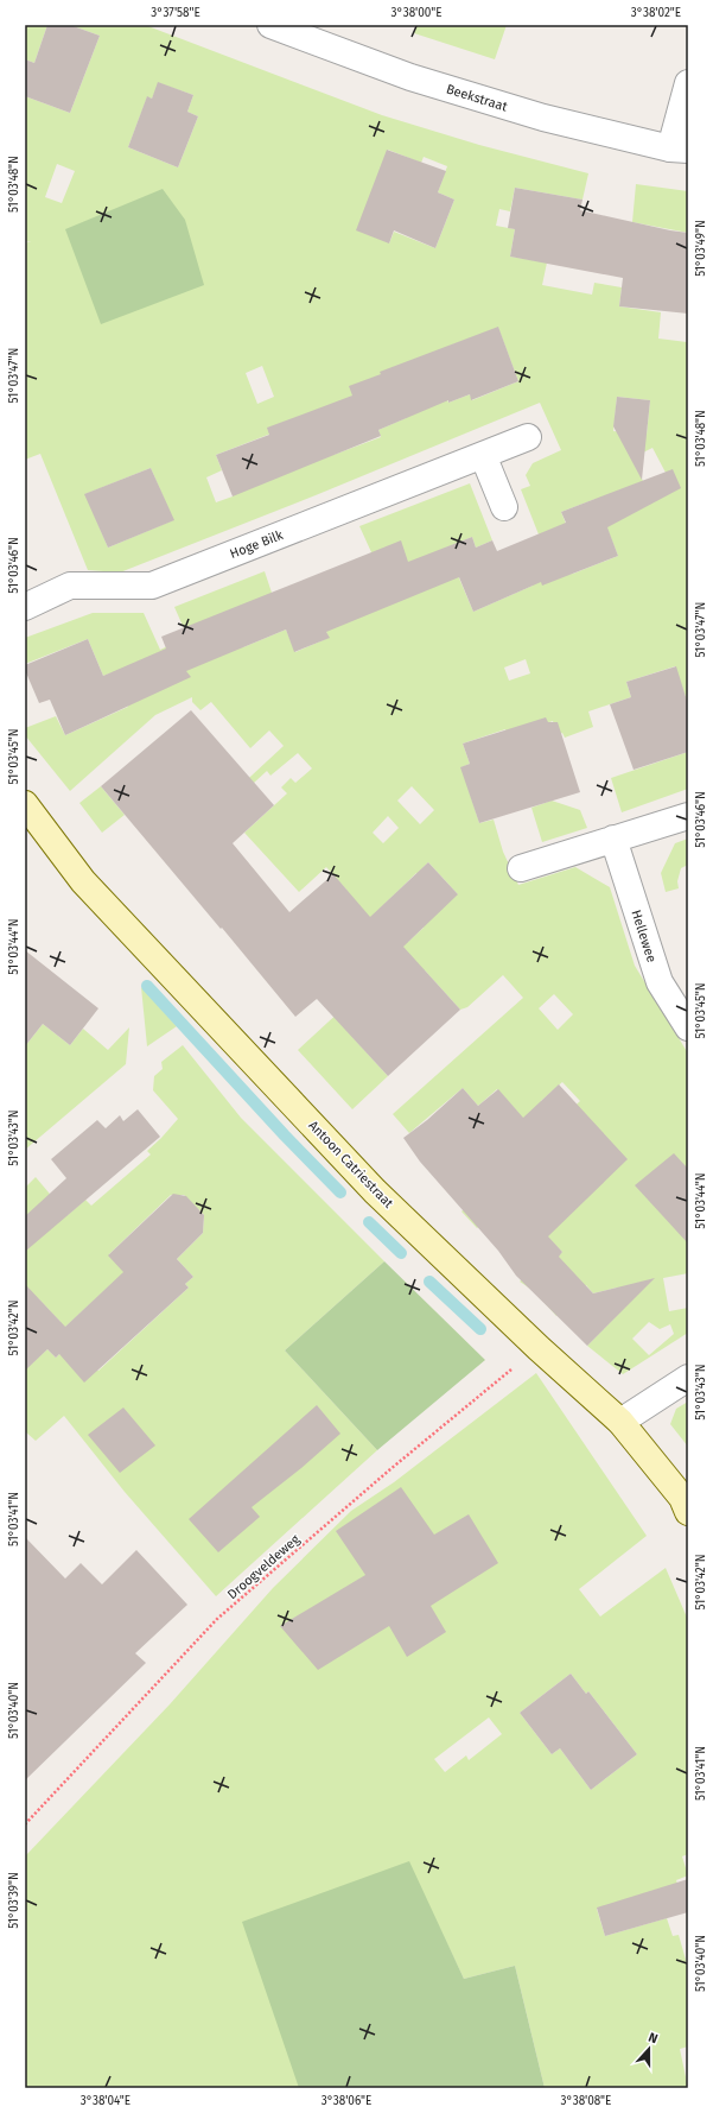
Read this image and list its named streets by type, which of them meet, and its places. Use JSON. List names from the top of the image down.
{
  "streets": {
    "main road": ["Antoon Catriestraat"],
    "street": ["Beekstraat", "Hoge Bilk", "Hellewee"],
    "path": ["Droogveldeweg"]
  },
  "crossings": [
    ["Antoon Catriestraat", "Droogveldeweg"]
  ],
  "north": "top",
  "coordinates": [
    "3°37'58\"E",
    "3°38'00\"E",
    "3°38'02\"E",
    "51°03'48\"N",
    "51°03'49\"N",
    "51°03'47\"N",
    "51°03'46\"N",
    "51°03'45\"N",
    "51°03'44\"N",
    "51°03'43\"N",
    "51°03'42\"N",
    "51°03'41\"N",
    "51°03'40\"N",
    "51°03'39\"N",
    "3°38'04\"E",
    "3°38'06\"E",
    "3°38'08\"E"
  ]
}
